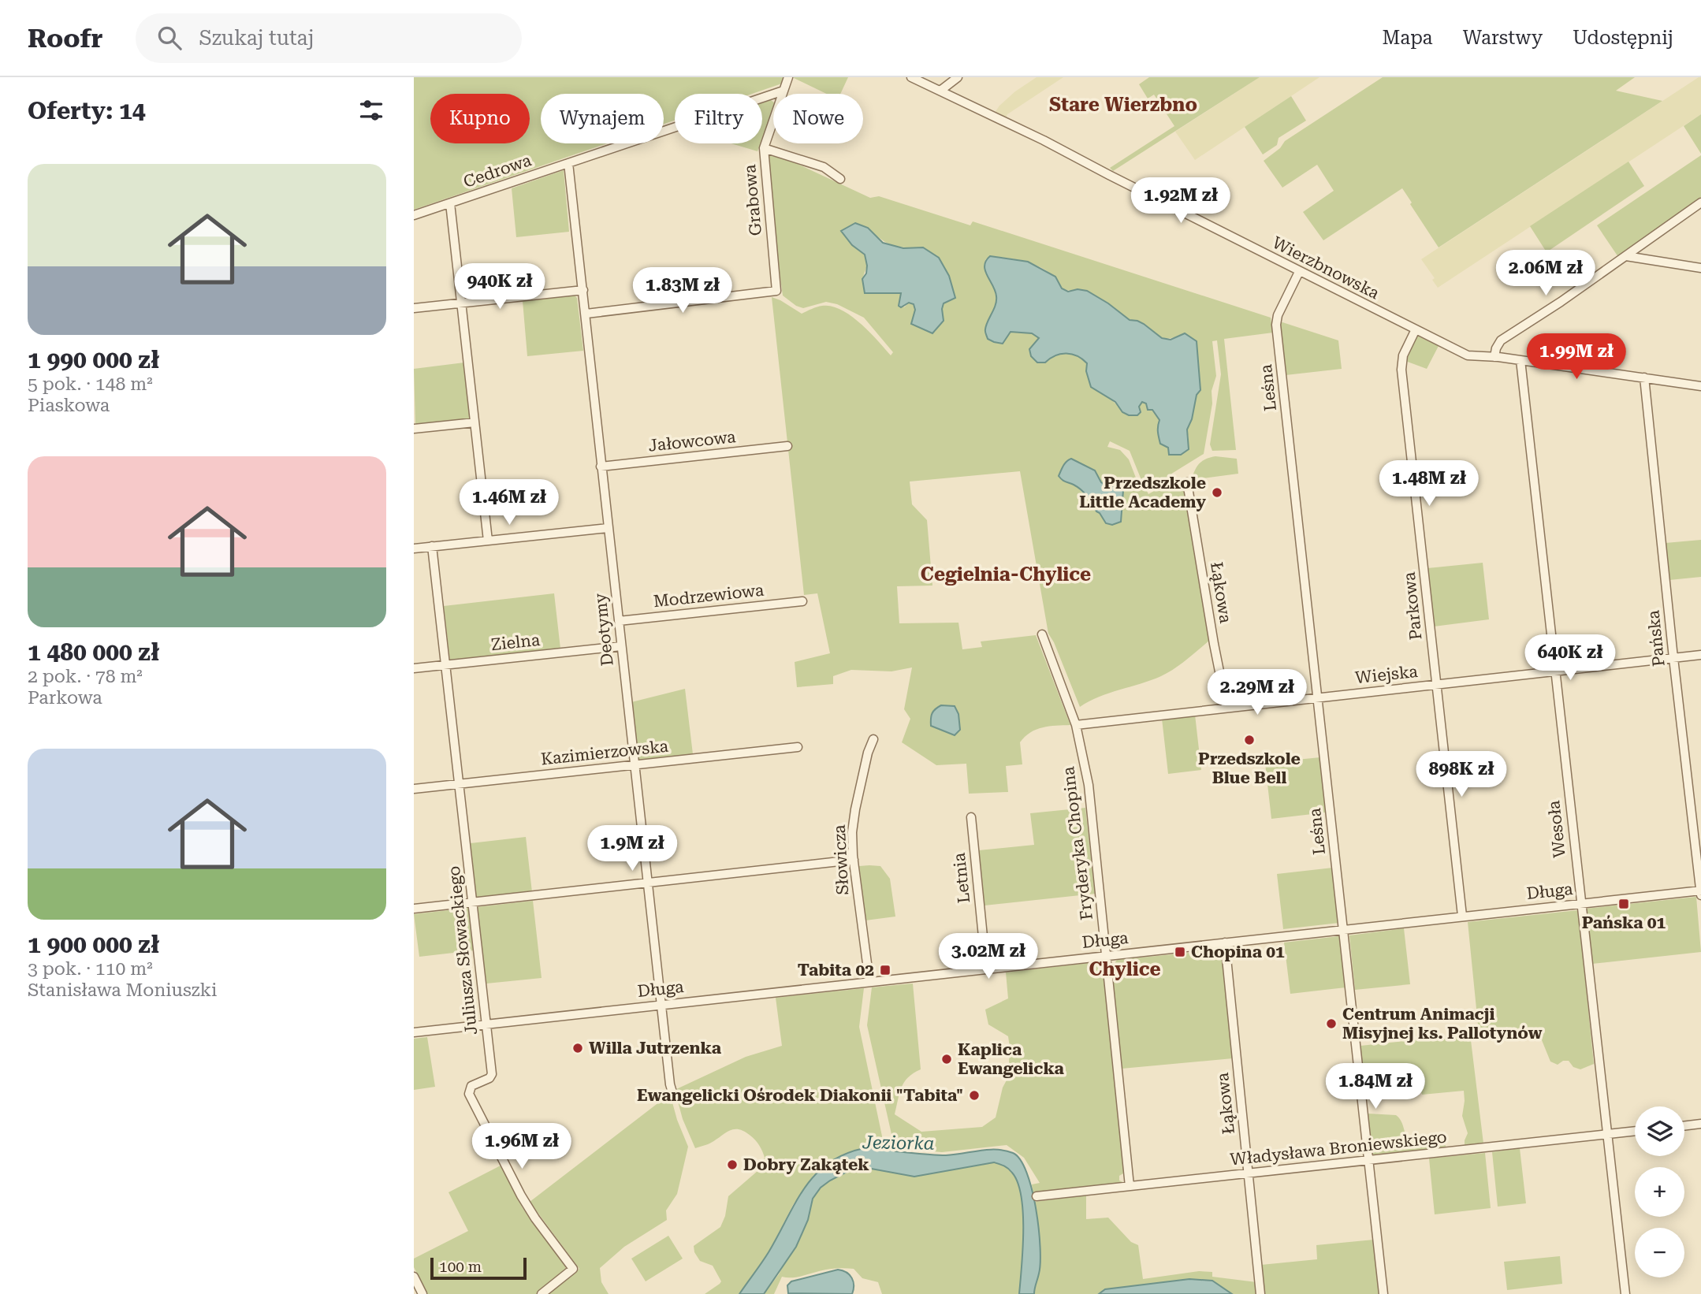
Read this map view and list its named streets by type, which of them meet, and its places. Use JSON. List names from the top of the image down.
{
  "streets": {
    "street": [
      "Cedrowa",
      "Grabowa",
      "Wierzbnowska",
      "Leśna",
      "Jałowcowa",
      "Łąkowa",
      "Modrzewiowa",
      "Parkowa",
      "Deotymy",
      "Pańska",
      "Zielna",
      "Wiejska",
      "Kazimierzowska",
      "Wesoła",
      "Fryderyka Chopina",
      "Słowicza",
      "Letnia",
      "Długa",
      "Juliusza Słowackiego",
      "Władysława Broniewskiego"
    ]
  },
  "crossings": [
    ["Cedrowa", "Grabowa"],
    ["Cedrowa", "Deotymy"],
    ["Grabowa", "Deotymy"],
    ["Wierzbnowska", "Leśna"],
    ["Wierzbnowska", "Parkowa"],
    ["Wierzbnowska", "Pańska"],
    ["Wierzbnowska", "Wesoła"],
    ["Leśna", "Wiejska"],
    ["Leśna", "Długa"],
    ["Leśna", "Władysława Broniewskiego"],
    ["Jałowcowa", "Deotymy"],
    ["Łąkowa", "Wiejska"],
    ["Łąkowa", "Długa"],
    ["Łąkowa", "Władysława Broniewskiego"],
    ["Modrzewiowa", "Deotymy"],
    ["Parkowa", "Wiejska"],
    ["Parkowa", "Długa"],
    ["Deotymy", "Zielna"],
    ["Deotymy", "Kazimierzowska"],
    ["Deotymy", "Długa"],
    ["Pańska", "Wiejska"],
    ["Pańska", "Długa"],
    ["Zielna", "Juliusza Słowackiego"],
    ["Wiejska", "Wesoła"],
    ["Wiejska", "Fryderyka Chopina"],
    ["Kazimierzowska", "Juliusza Słowackiego"],
    ["Wesoła", "Długa"],
    ["Wesoła", "Władysława Broniewskiego"],
    ["Fryderyka Chopina", "Długa"],
    ["Fryderyka Chopina", "Władysława Broniewskiego"],
    ["Słowicza", "Długa"],
    ["Letnia", "Długa"],
    ["Długa", "Juliusza Słowackiego"]
  ],
  "districts": ["Stare Wierzbno", "Cegielnia-Chylice", "Chylice"],
  "water": ["Jeziorka"],
  "places": {
    "other": [
      "Przedszkole Little Academy",
      "Przedszkole Blue Bell",
      "Centrum Animacji Misyjnej ks. Pallotynów",
      "Willa Jutrzenka",
      "Kaplica Ewangelicka",
      "Ewangelicki Ośrodek Diakonii \"Tabita\"",
      "Dobry Zakątek"
    ],
    "transit": ["Pańska 01", "Chopina 01", "Tabita 02"]
  },
  "scale_bar": "100 m",
  "page": {
    "header": "Roofr",
    "search": "Szukaj tutaj",
    "nav": ["Mapa", "Warstwy", "Udostępnij"],
    "heading": "Oferty: 14",
    "chip": [
      "Kupno",
      "Wynajem",
      "Filtry",
      "Nowe"
    ],
    "list": [
      {
        "name": "1 990 000 zł",
        "note": "5 pok. · 148 m² · Piaskowa"
      },
      {
        "name": "1 480 000 zł",
        "note": "2 pok. · 78 m² · Parkowa"
      },
      {
        "name": "1 900 000 zł",
        "note": "3 pok. · 110 m² · Stanisława Moniuszki"
      }
    ],
    "price": [
      "1.92M zł",
      "2.06M zł",
      "940K zł",
      "1.83M zł",
      "1.99M zł",
      "1.48M zł",
      "1.46M zł",
      "640K zł",
      "2.29M zł",
      "898K zł",
      "1.9M zł",
      "3.02M zł",
      "1.84M zł",
      "1.96M zł"
    ],
    "map_buttons": ["+", "−"],
    "scale": "100 m"
  }
}
